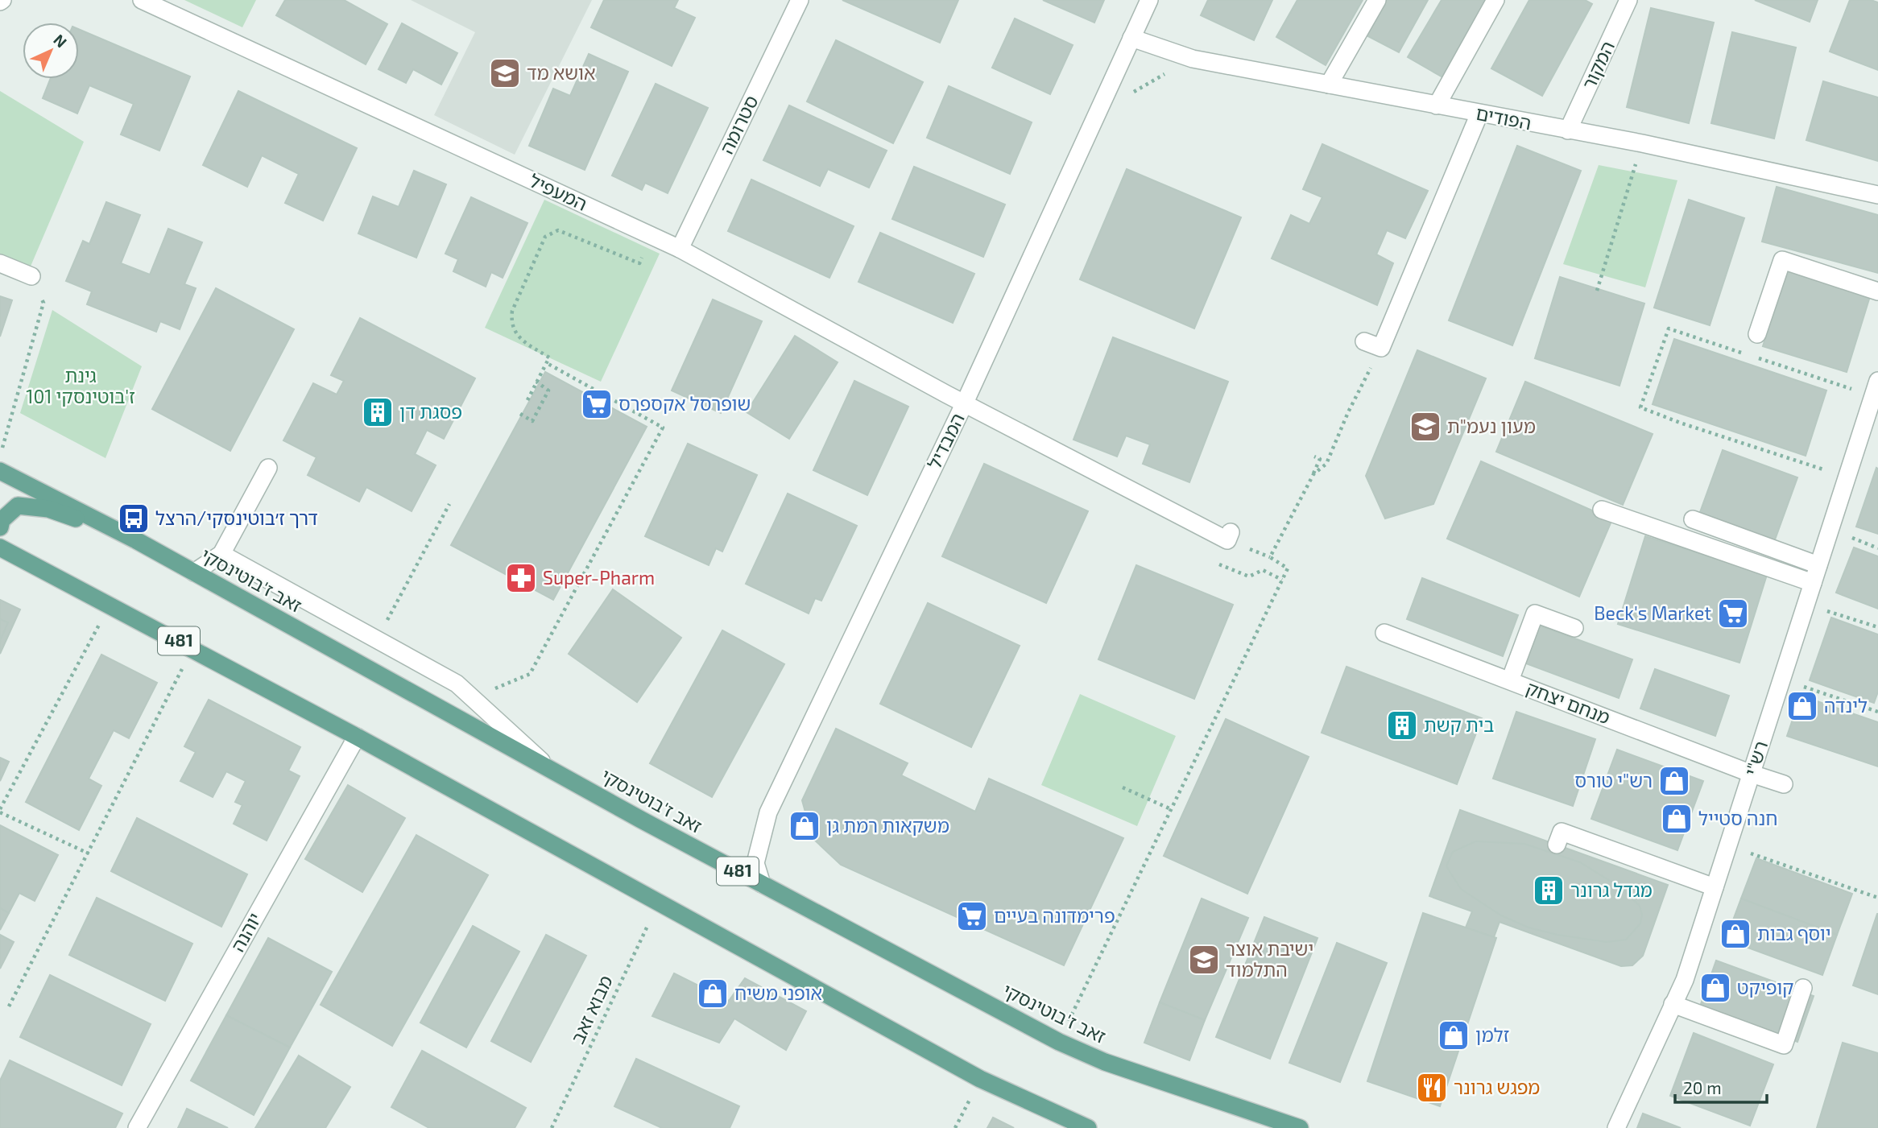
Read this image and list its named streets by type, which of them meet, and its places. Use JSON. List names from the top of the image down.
{
  "streets": {
    "main road": ["זאב ז'בוטינסקי", "481"],
    "street": [
      "המקור",
      "הפודים",
      "סטרומה",
      "המעפיל",
      "המבדיל",
      "מנחם יצחק",
      "רש\"י",
      "יוהנה"
    ],
    "path": ["מבוא זאב"]
  },
  "crossings": [
    ["המקור", "הפודים"],
    ["הפודים", "המבדיל"],
    ["סטרומה", "המעפיל"],
    ["המעפיל", "המבדיל"],
    ["המבדיל", "זאב ז'בוטינסקי"],
    ["481", "יוהנה"],
    ["481", "מבוא זאב"],
    ["מנחם יצחק", "רש\"י"]
  ],
  "parks": ["גינת ז'בוטינסקי 101"],
  "places": {
    "school or university": ["אושא מד", "מעון נעמ\"ת", "ישיבת אוצר התלמוד"],
    "supermarket": ["שופרסל אקספרס", "Beck's Market", "פרימדונה בעיים"],
    "building": ["פסגת דן", "בית קשת", "מגדל גרונר"],
    "bus stop": ["דרך ז׳בוטינסקי/הרצל"],
    "pharmacy": ["Super-Pharm"],
    "shop": [
      "לינדה",
      "רש\"י טורס",
      "חנה סטייל",
      "משקאות רמת גן",
      "יוסף גבות",
      "קופיקט",
      "אופני משיח",
      "זלמן"
    ],
    "restaurant": ["מפגש גרונר"]
  },
  "scale_bar": "20 m",
  "north": "top right"
}
